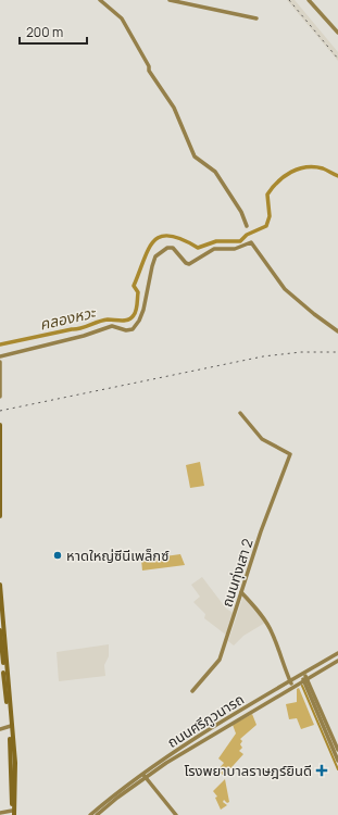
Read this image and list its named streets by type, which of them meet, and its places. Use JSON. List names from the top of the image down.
{
  "streets": {
    "street": ["ถนนทุ่งเสา 2", "ถนนศรีภูวนารถ"]
  },
  "water": ["คลองหวะ"],
  "places": {
    "other": ["หาดใหญ่ซีนีเพล็กซ์"],
    "health": ["โรงพยาบาลราษฎร์ยินดี"]
  },
  "scale_bar": "200 m"
}
